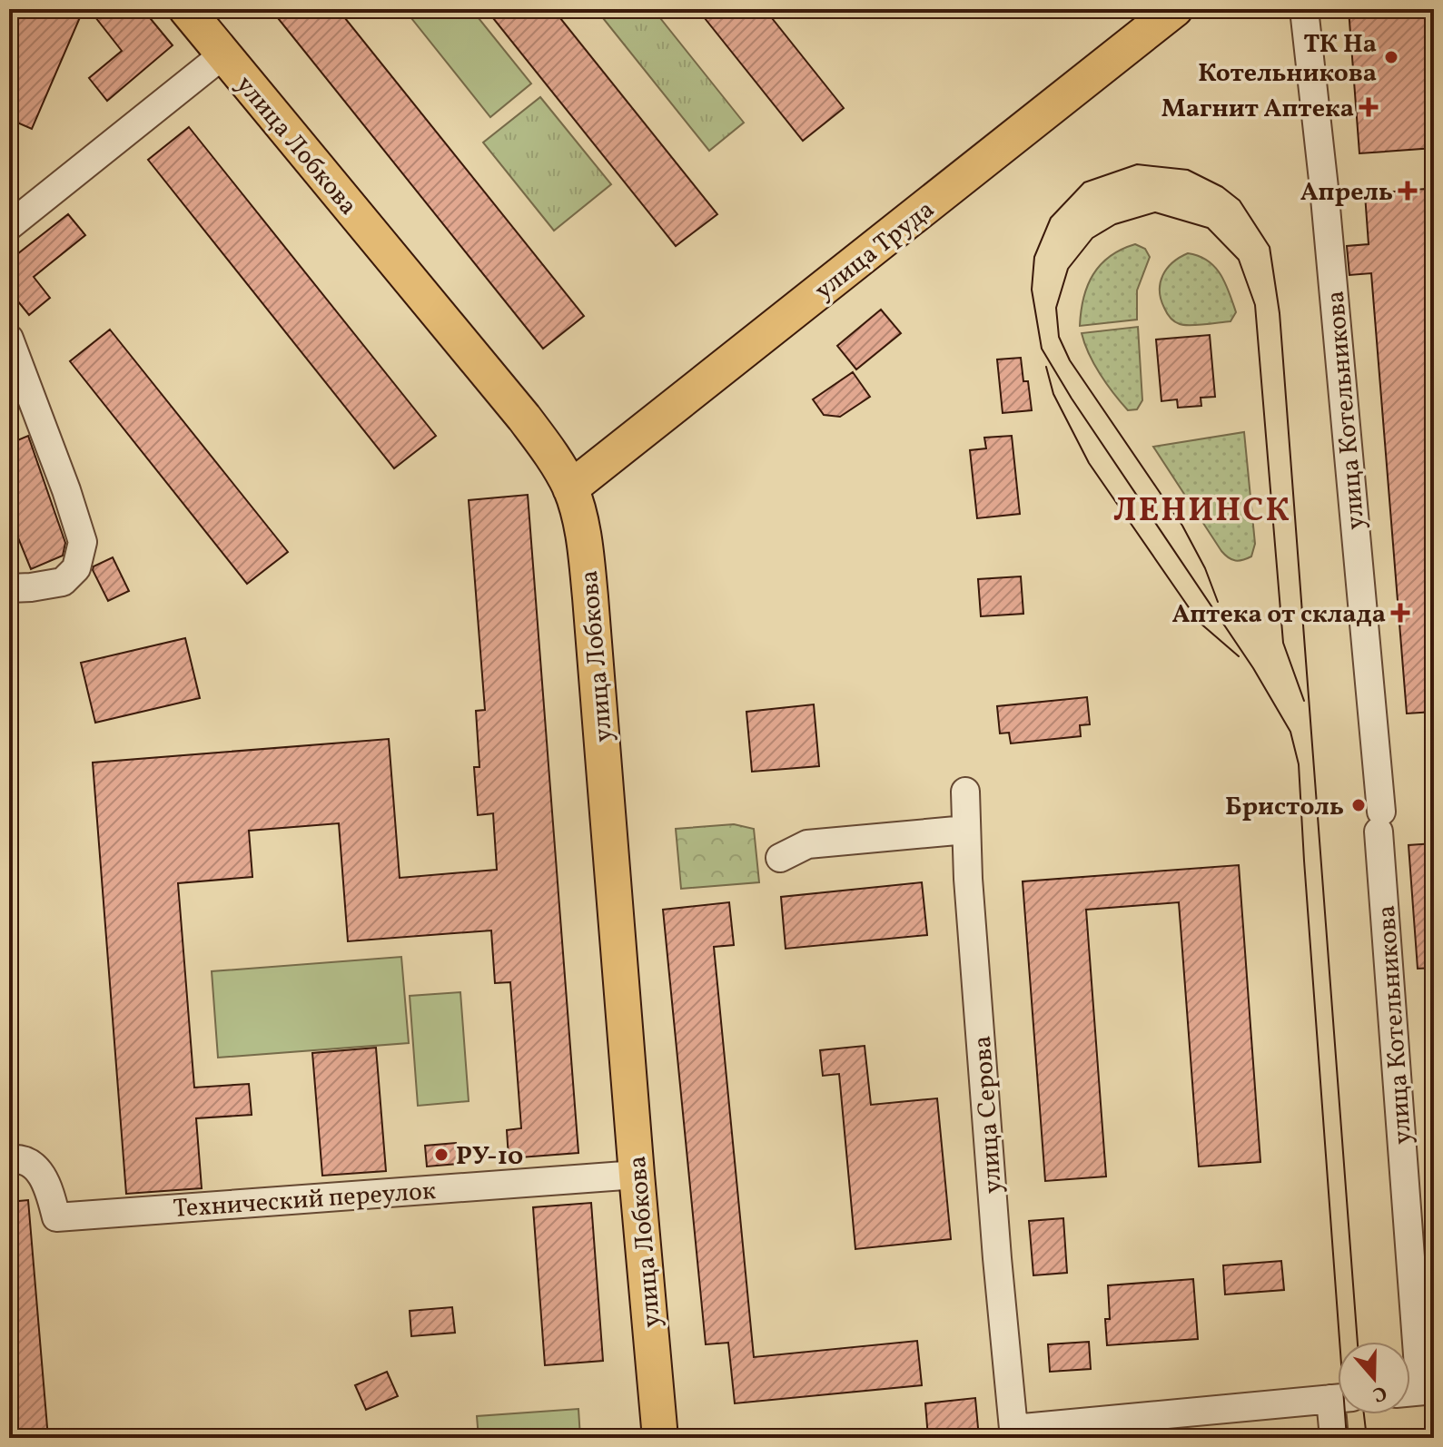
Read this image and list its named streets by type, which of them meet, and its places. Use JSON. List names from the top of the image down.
{
  "streets": {
    "main road": ["улица Лобкова", "улица Труда"],
    "street": ["улица Котельникова", "улица Серова", "Технический переулок"]
  },
  "crossings": [
    ["улица Лобкова", "улица Труда"],
    ["улица Лобкова", "Технический переулок"]
  ],
  "districts": ["ЛЕНИНСК"],
  "places": {
    "other": ["ТК На Котельникова", "Бристоль", "РУ-10"],
    "health": ["Магнит Аптека", "Апрель", "Аптека от склада"]
  },
  "north": "bottom"
}
